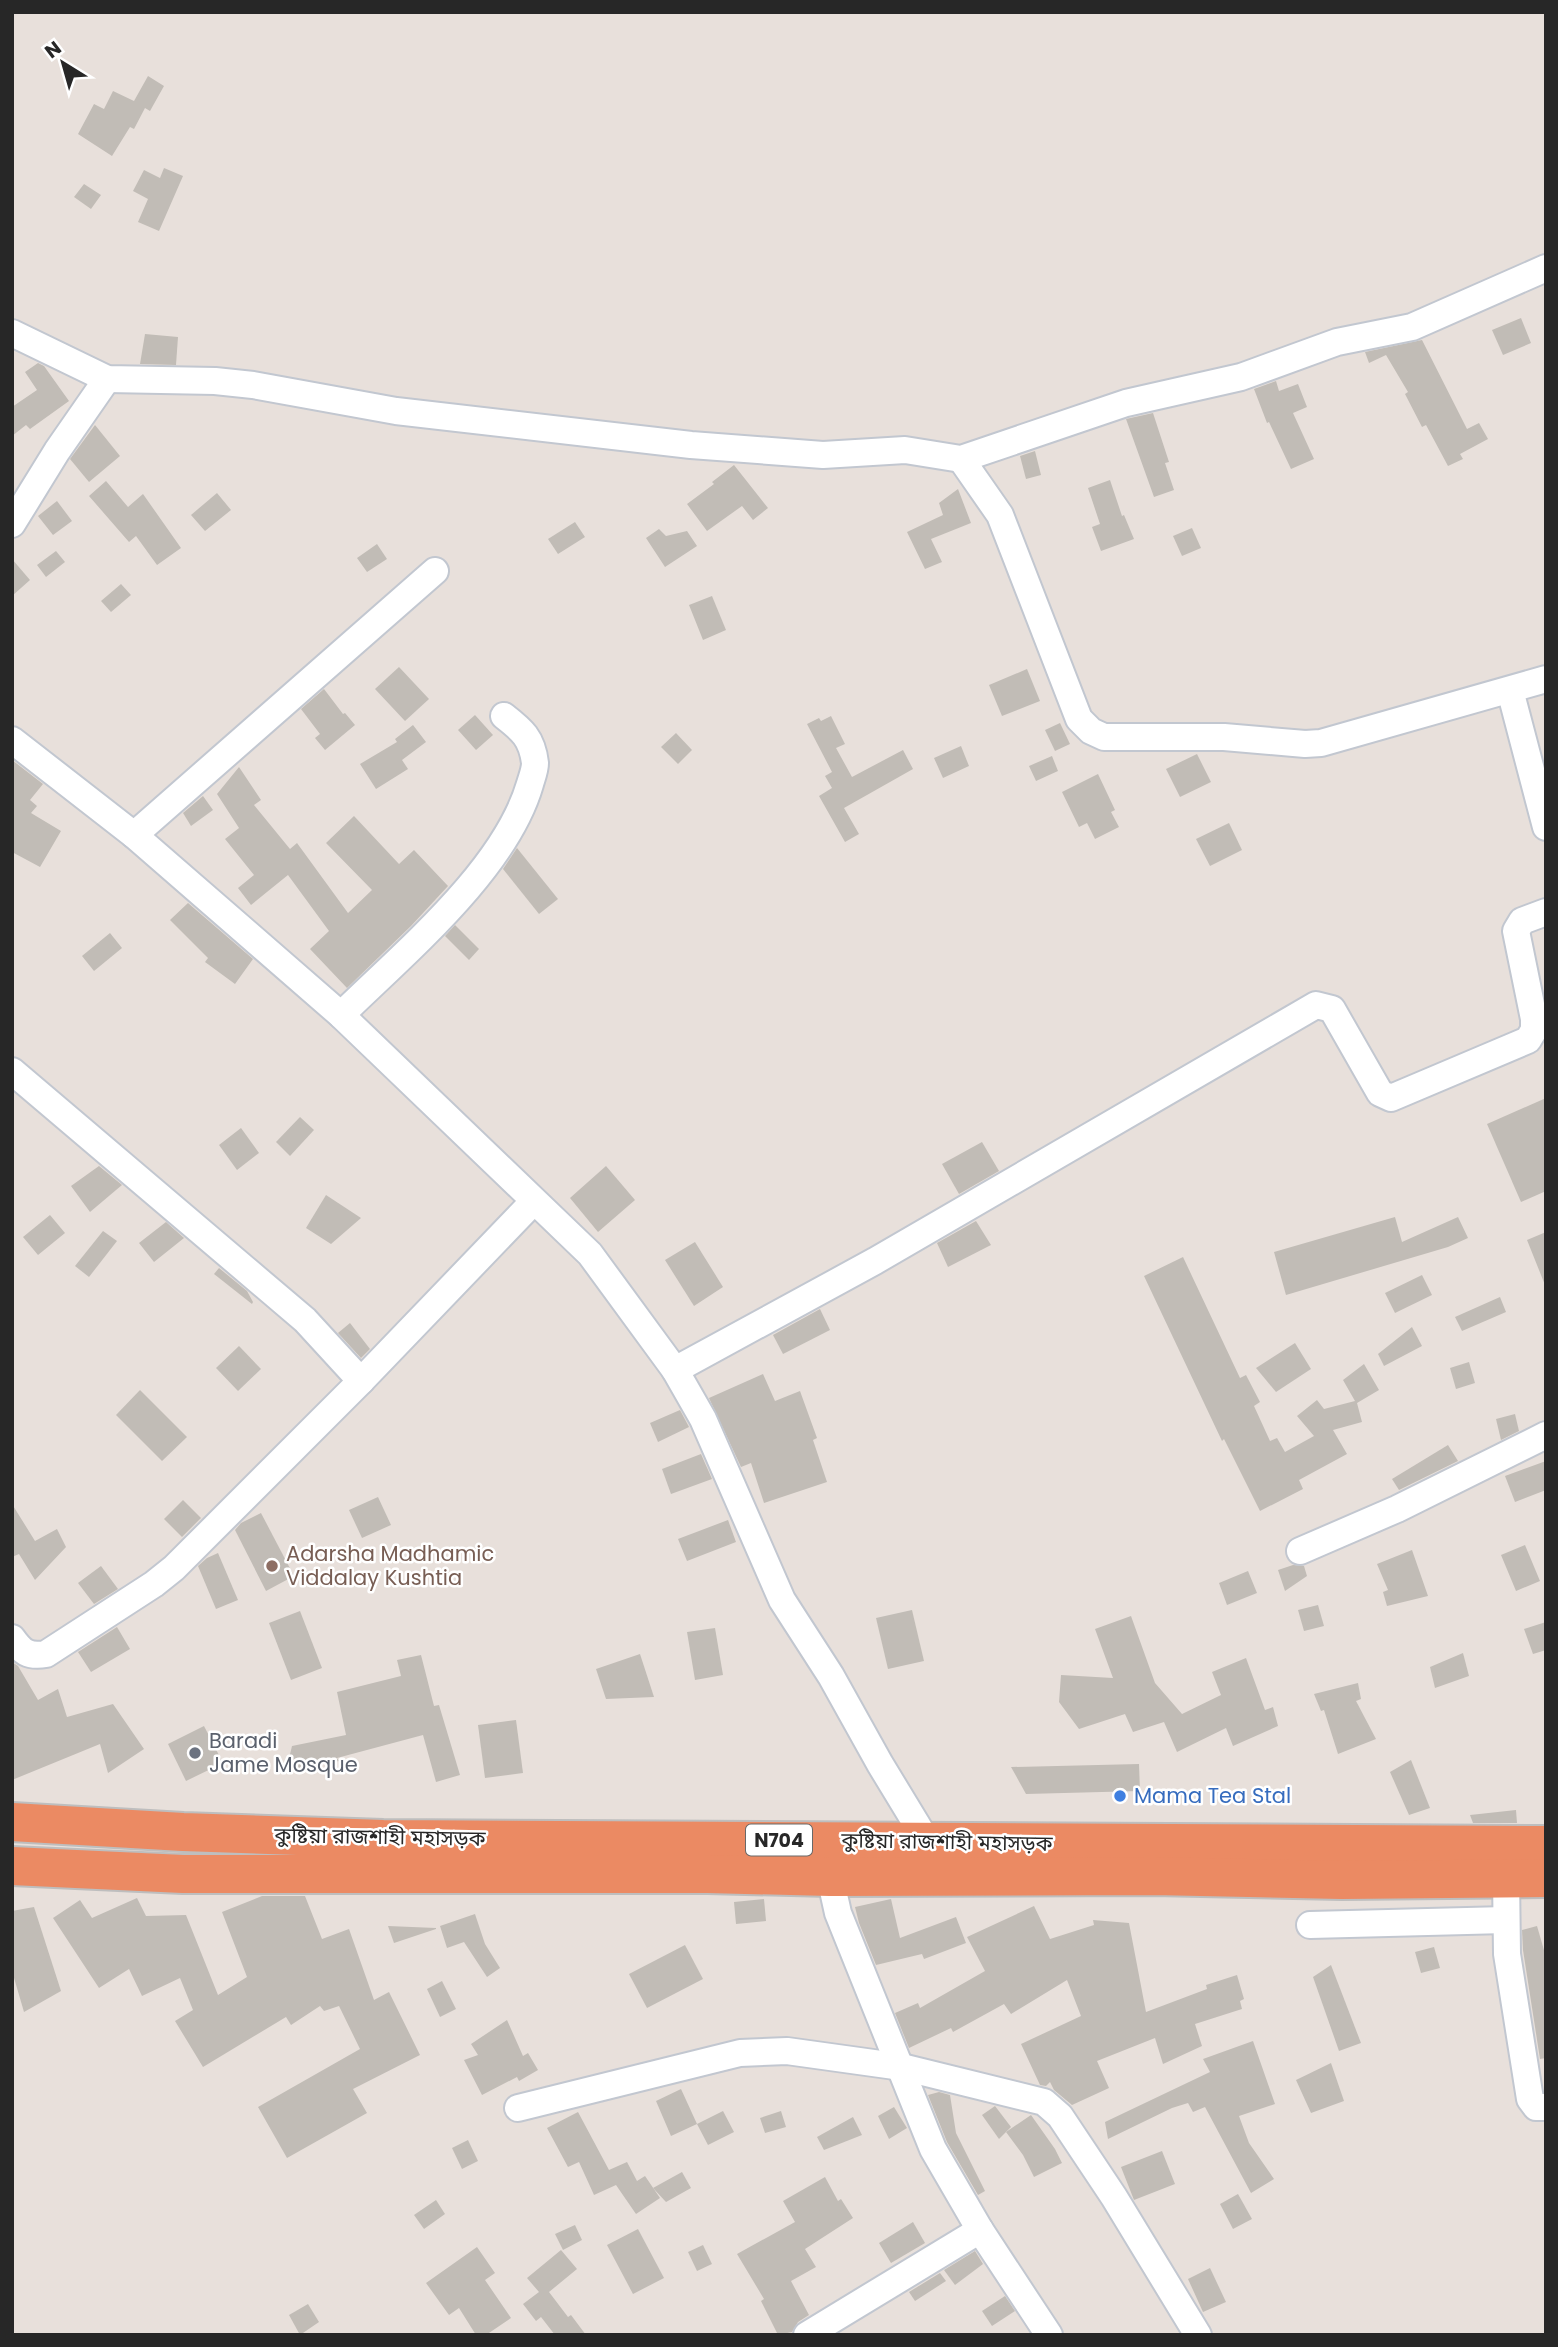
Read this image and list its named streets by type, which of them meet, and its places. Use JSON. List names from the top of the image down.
{
  "streets": {
    "highway": ["কুষ্টিয়া রাজশাহী মহাসড়ক", "N704"]
  },
  "places": ["Adarsha Madhamic Viddalay Kushtia", "Baradi Jame Mosque", "Mama Tea Stal"],
  "north": "top left"
}
